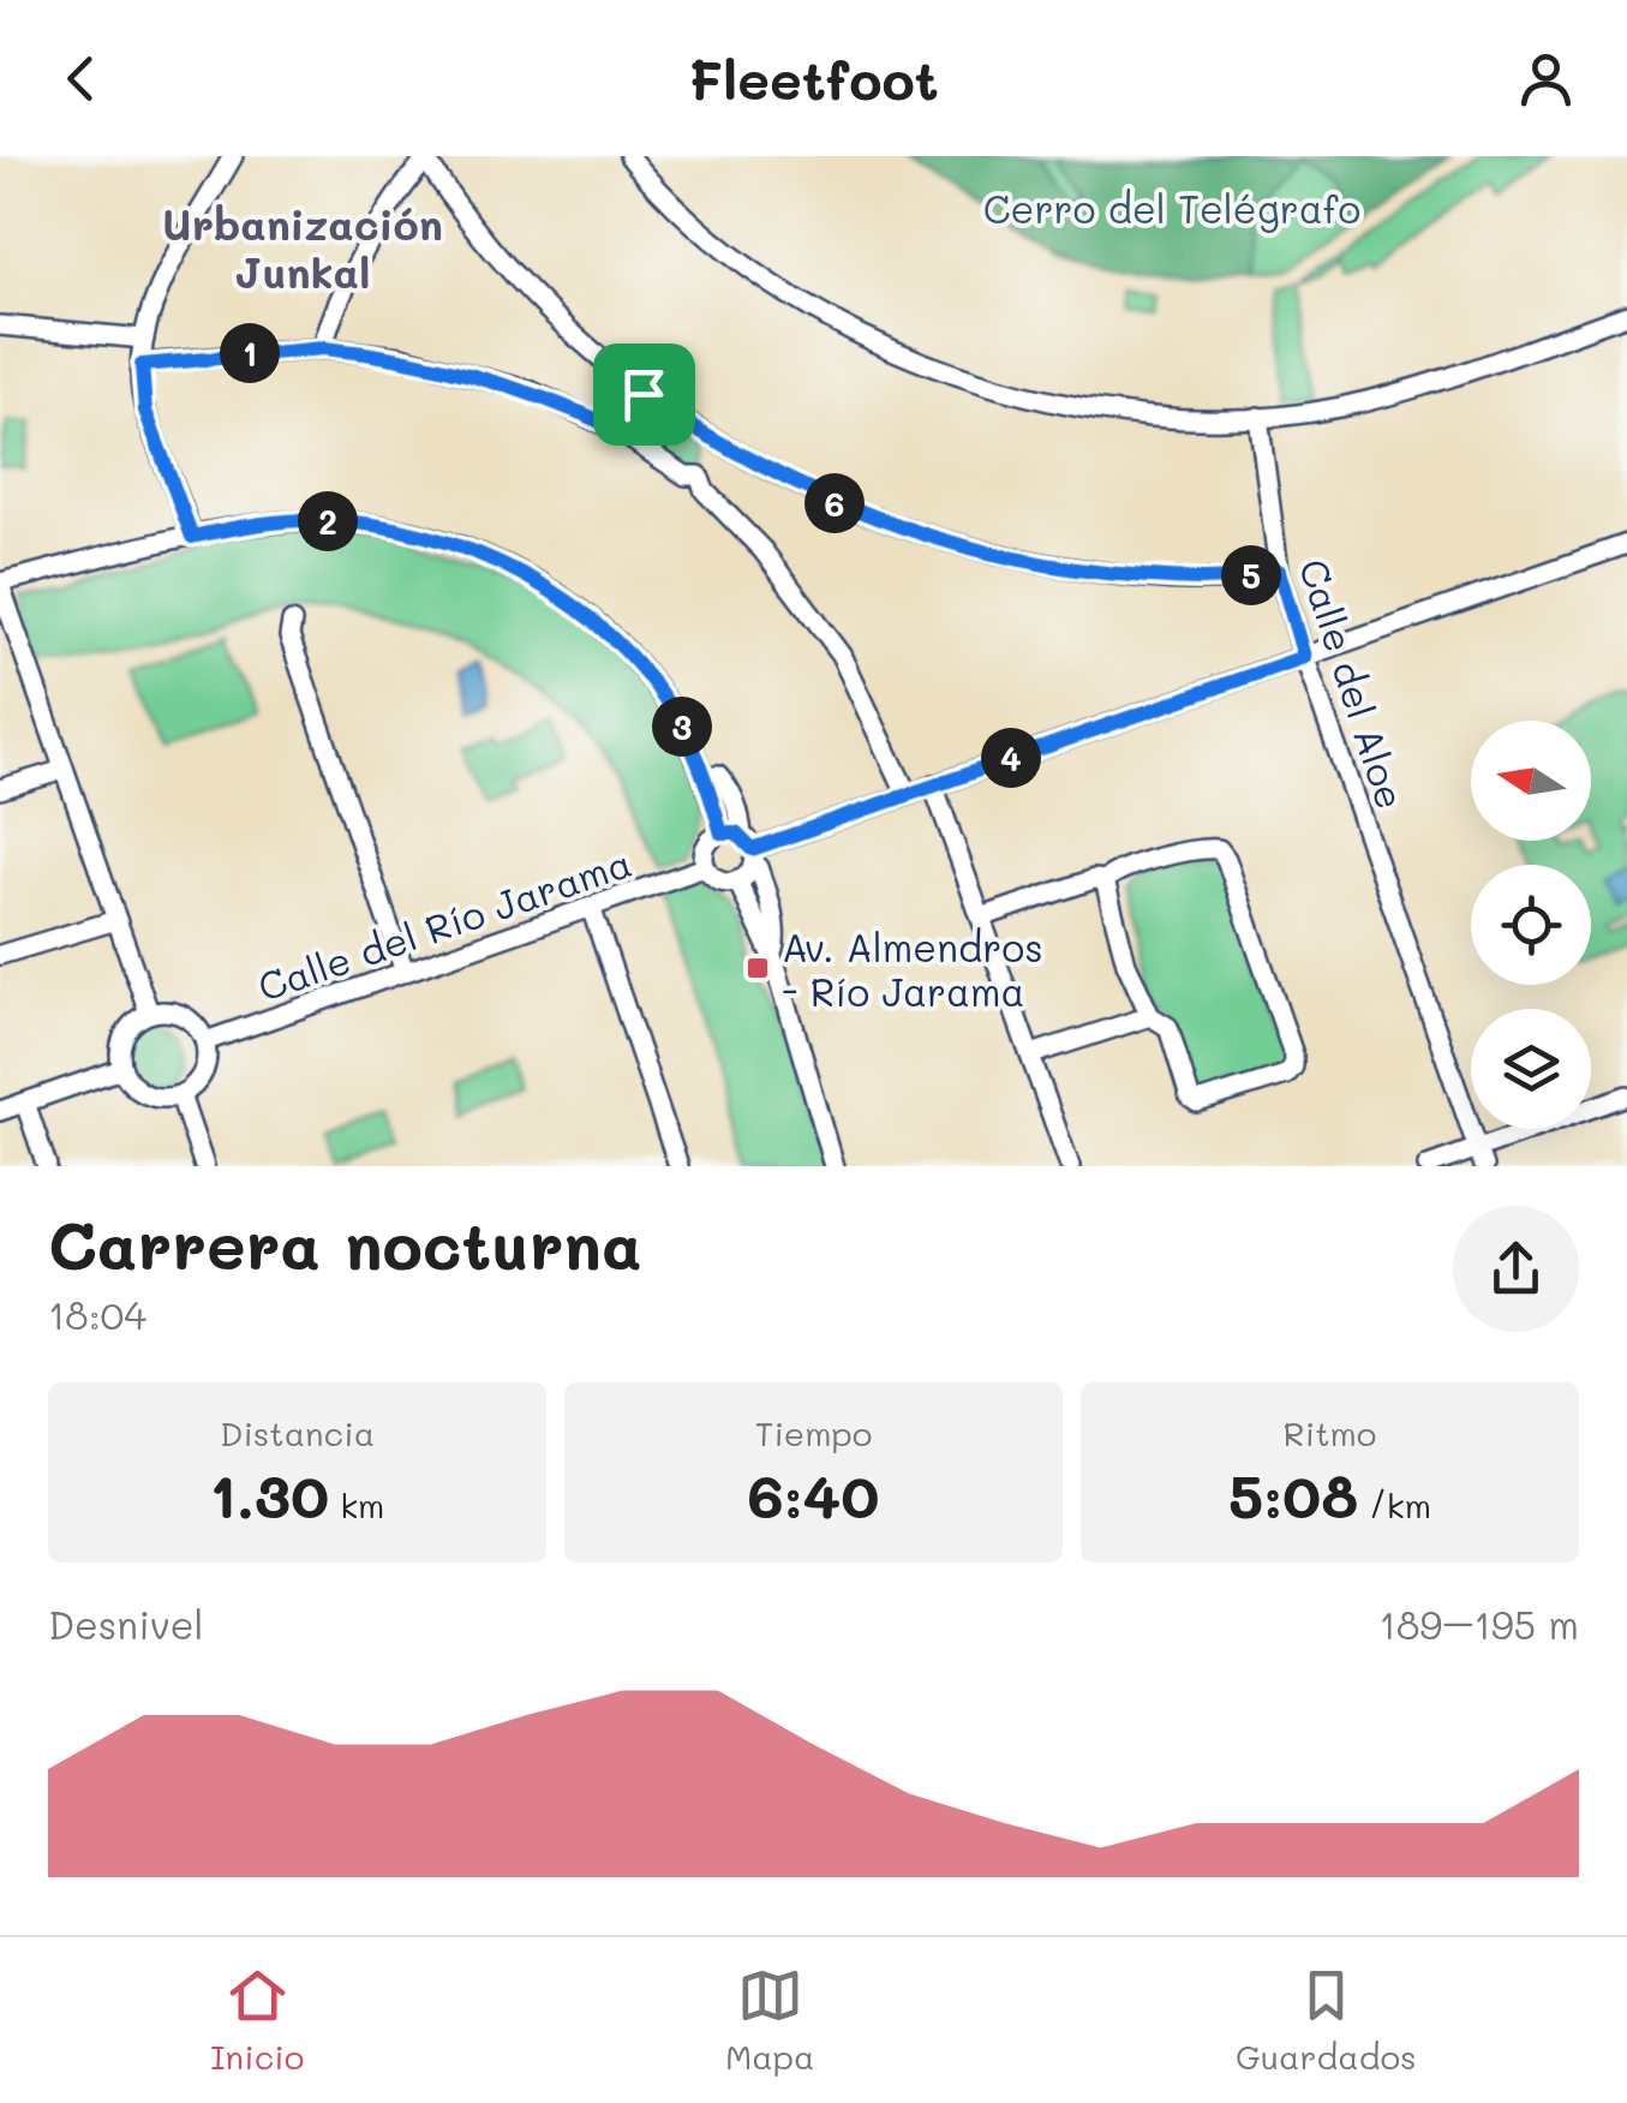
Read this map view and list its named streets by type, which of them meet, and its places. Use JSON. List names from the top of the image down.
{
  "streets": {
    "street": ["Calle del Aloe", "Calle del Río Jarama"]
  },
  "districts": ["Urbanización Junkal"],
  "parks": ["Cerro del Telégrafo"],
  "places": {
    "transit": ["Av. Almendros - Río Jarama"]
  },
  "north": "left",
  "page": {
    "header": "Fleetfoot",
    "pins": [
      "1",
      "6",
      "2",
      "5",
      "3",
      "4"
    ],
    "heading": ["Carrera nocturna", "18:04"],
    "stats": [
      ["Distancia", "1.30 km"],
      ["Tiempo", "6:40"],
      ["Ritmo", "5:08 /km"]
    ],
    "chart": ["Desnivel", "189–195 m"],
    "tabs": ["Inicio", "Mapa", "Guardados"]
  }
}
